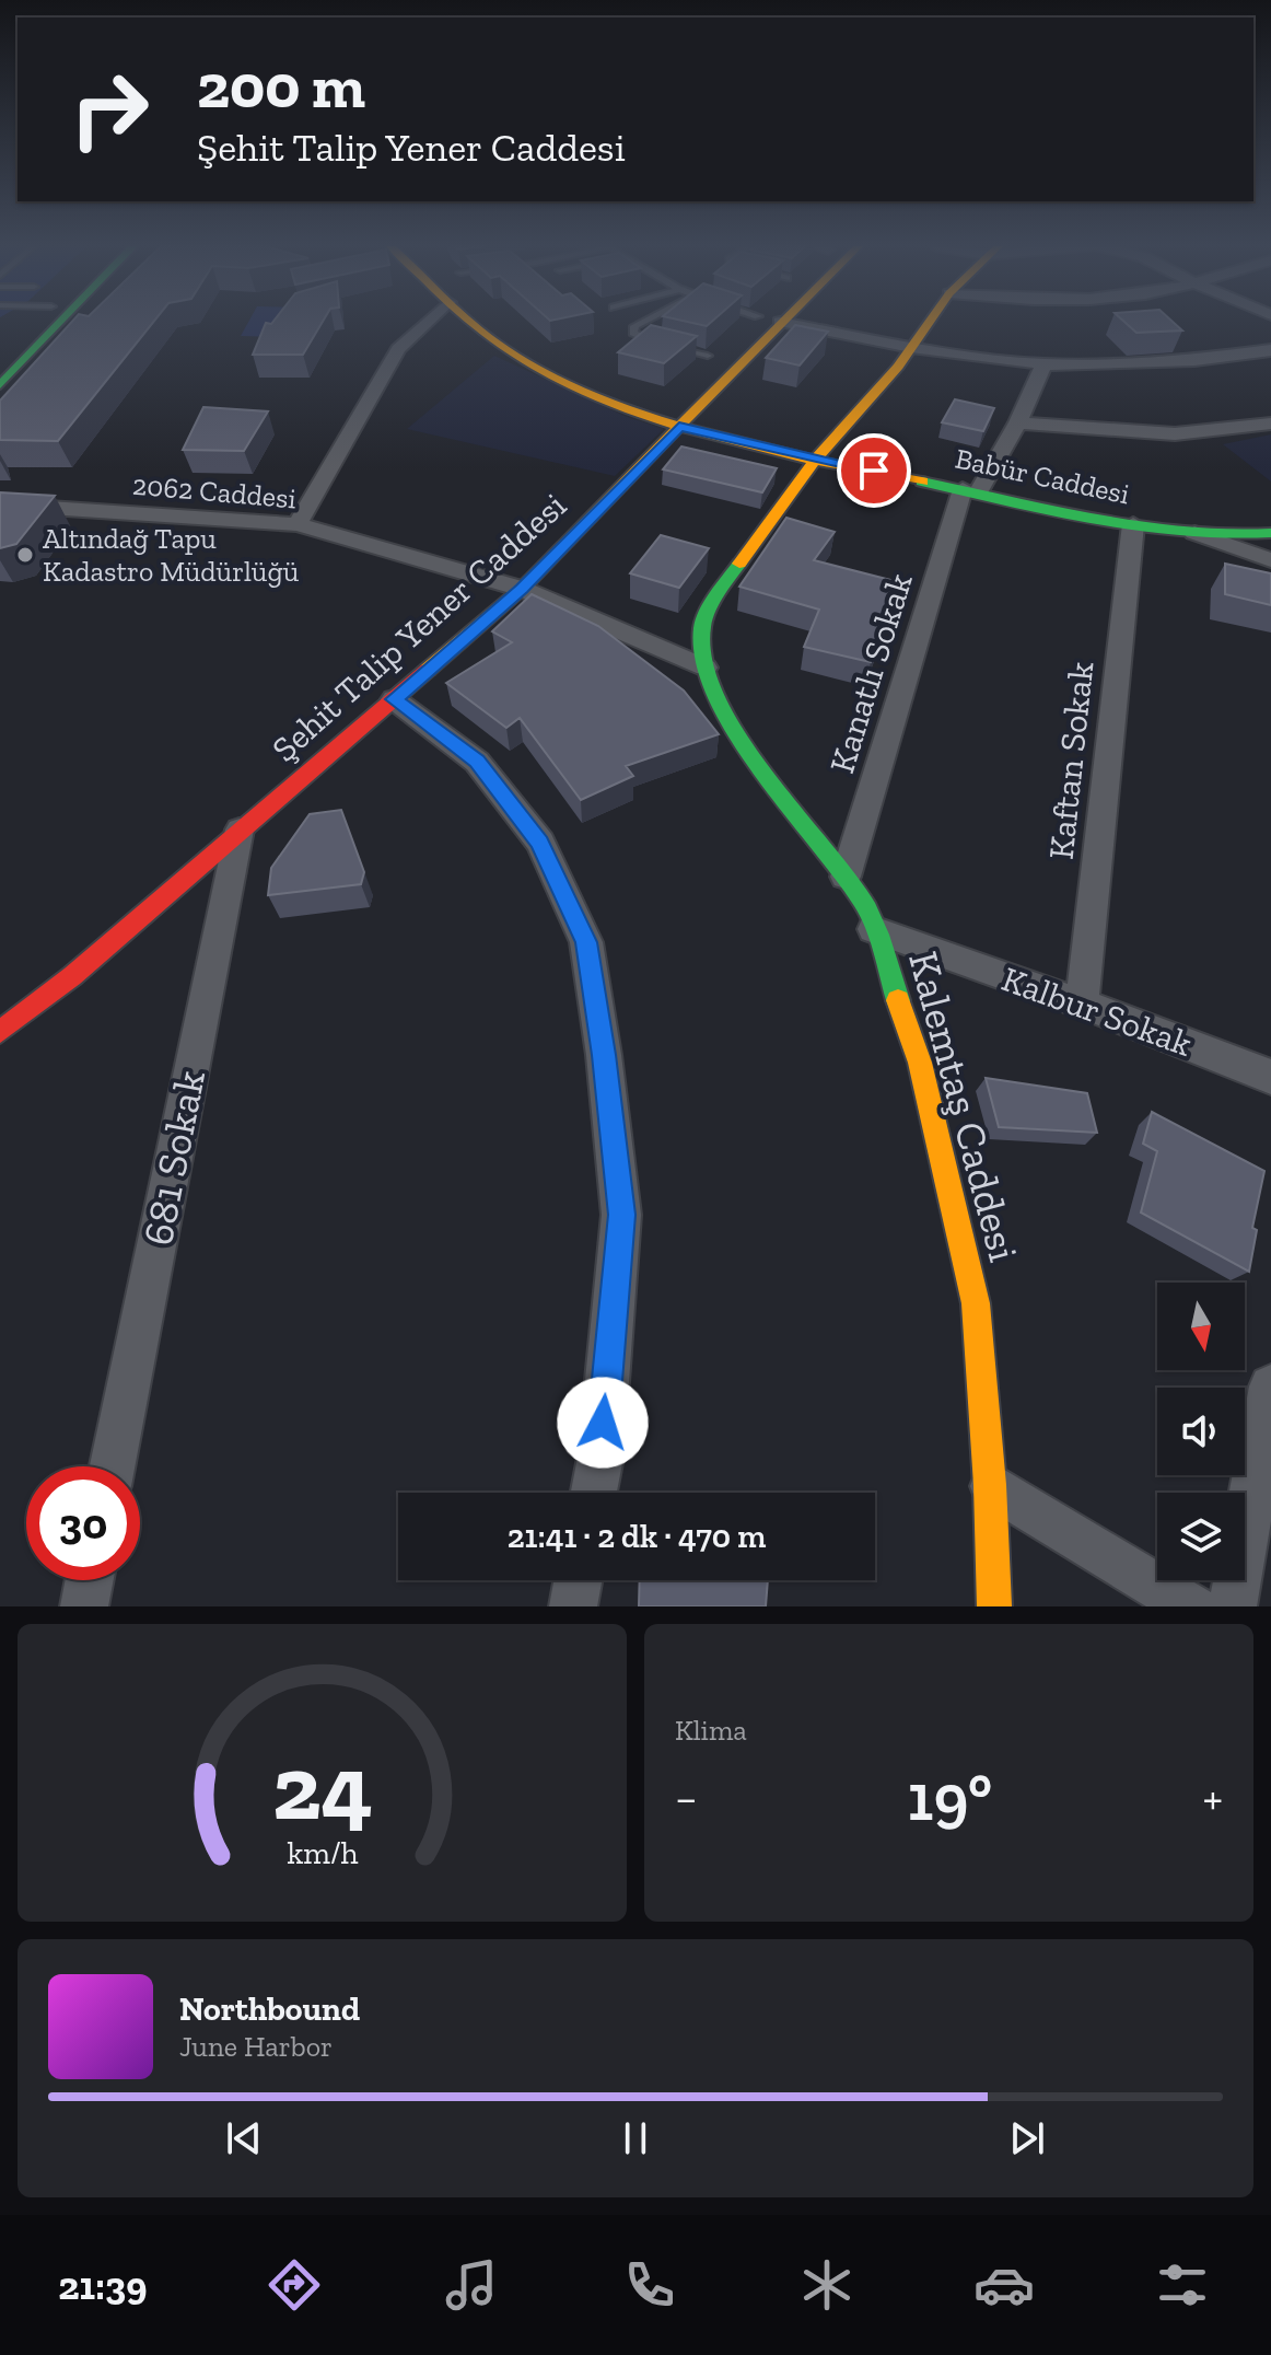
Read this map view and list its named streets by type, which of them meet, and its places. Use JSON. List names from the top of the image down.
{
  "streets": {
    "street": [
      "Babür Caddesi",
      "2062 Caddesi",
      "Şehit Talip Yener Caddesi",
      "Kanatlı Sokak",
      "Kaftan Sokak",
      "Kalbur Sokak",
      "Kalemtaş Caddesi",
      "681 Sokak"
    ]
  },
  "crossings": [
    ["Babür Caddesi", "Şehit Talip Yener Caddesi"],
    ["Babür Caddesi", "Kanatlı Sokak"],
    ["Babür Caddesi", "Kaftan Sokak"],
    ["2062 Caddesi", "Şehit Talip Yener Caddesi"],
    ["Şehit Talip Yener Caddesi", "681 Sokak"],
    ["Kanatlı Sokak", "Kalemtaş Caddesi"],
    ["Kaftan Sokak", "Kalbur Sokak"],
    ["Kalbur Sokak", "Kalemtaş Caddesi"]
  ],
  "places": ["Altındağ Tapu Kadastro Müdürlüğü"],
  "north": "bottom",
  "page": {
    "turn": ["200 m", "Şehit Talip Yener Caddesi"],
    "limit": "30",
    "trip": "21:41 · 2 dk · 470 m",
    "tile": "Klima",
    "heat": ["−", "19°", "+"],
    "song": ["Northbound", "June Harbor"],
    "tabs": "21:39",
    "gauge": ["24", "km/h"]
  }
}
